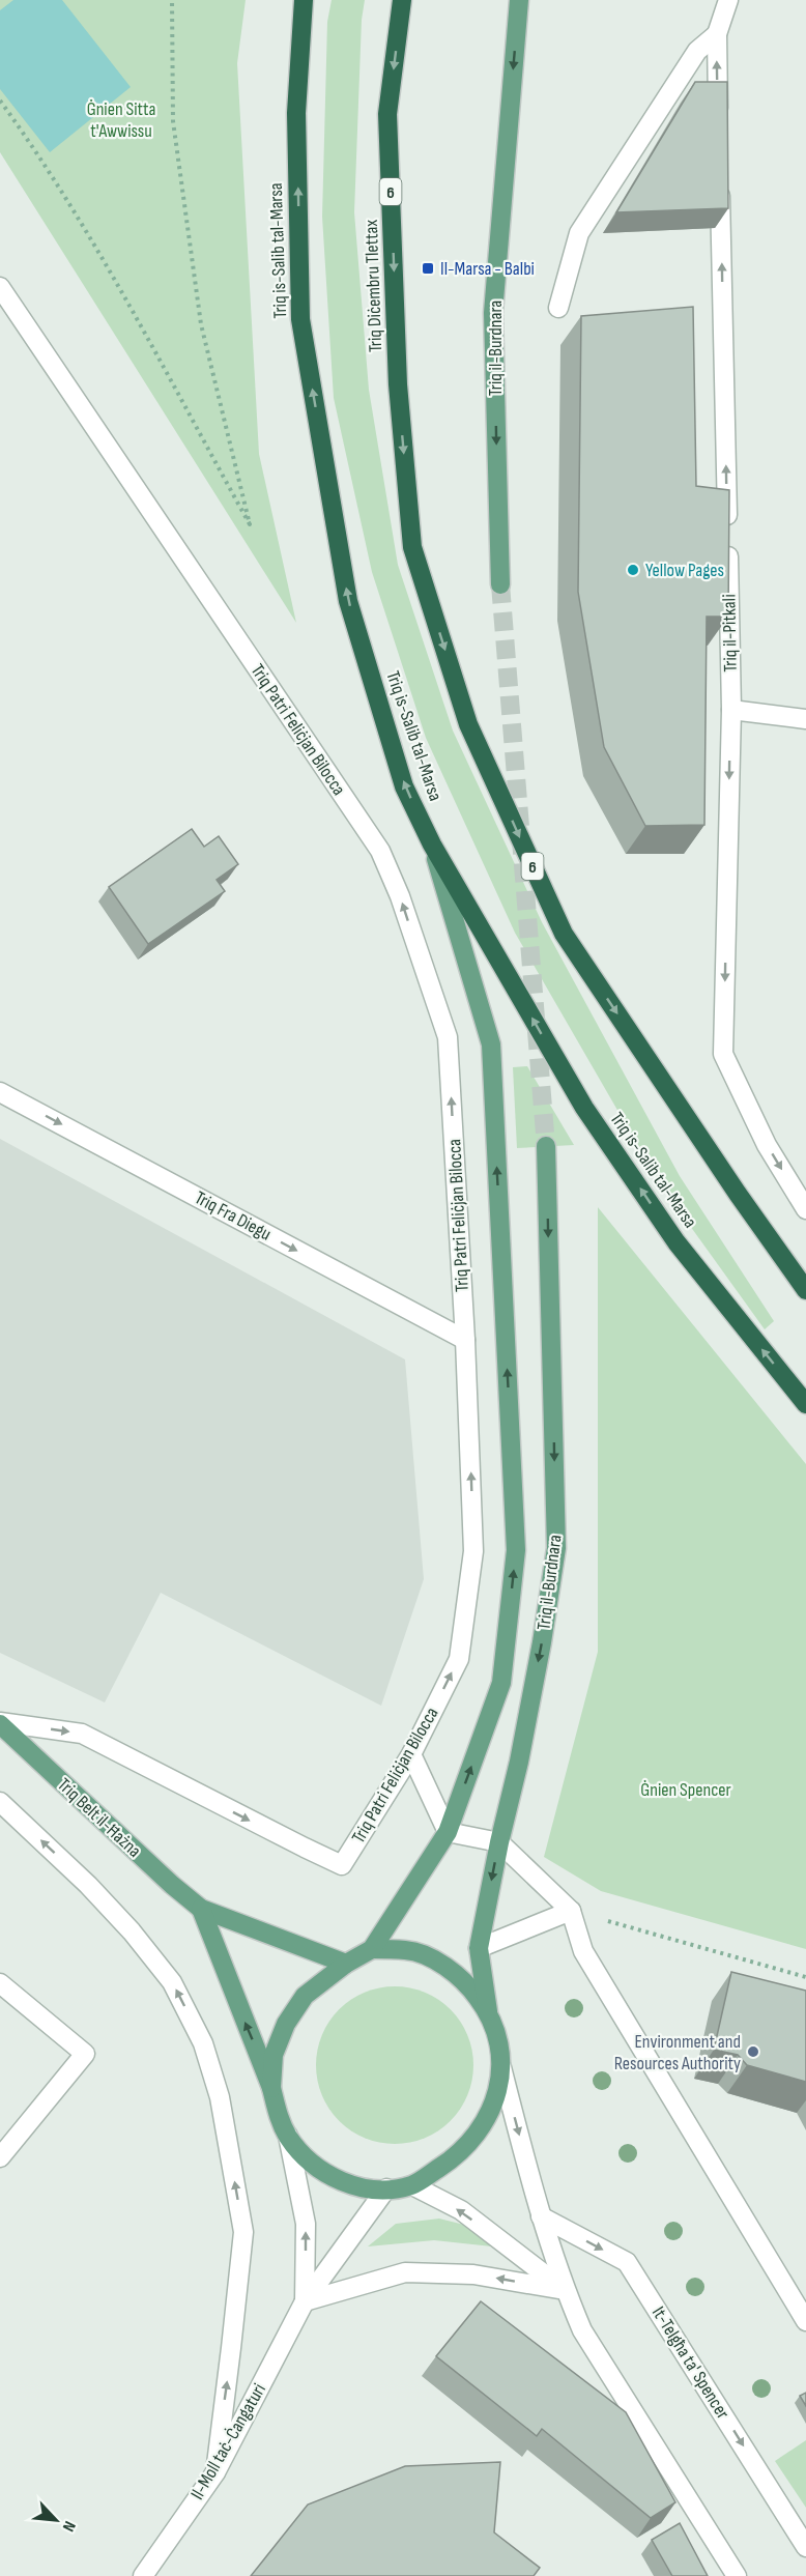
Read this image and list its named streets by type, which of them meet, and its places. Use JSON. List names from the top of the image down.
{
  "streets": {
    "highway": ["6", "Triq is-Salib tal-Marsa", "Triq Diċembru Tlettax"],
    "main road": ["Triq il-Burdnara", "Triq Belt il-Ħażna"],
    "street": [
      "Triq il-Pitkali",
      "Triq Patri Feliċjan Bilocca",
      "Triq Fra Diegu",
      "It-Telgħa ta' Spencer",
      "Il-Moll taċ-Ċangaturi"
    ]
  },
  "crossings": [
    ["Triq Patri Feliċjan Bilocca", "Triq Fra Diegu"],
    ["Triq Patri Feliċjan Bilocca", "Triq Belt il-Ħażna"]
  ],
  "one_way": ["Triq is-Salib tal-Marsa", "Triq Diċembru Tlettax", "Triq Fra Diegu"],
  "parks": ["Ġnien Sitta t'Awwissu", "Ġnien Spencer"],
  "places": {
    "transit": ["Il-Marsa - Balbi"],
    "other": ["Yellow Pages", "Environment and Resources Authority"]
  },
  "north": "bottom right"
}
